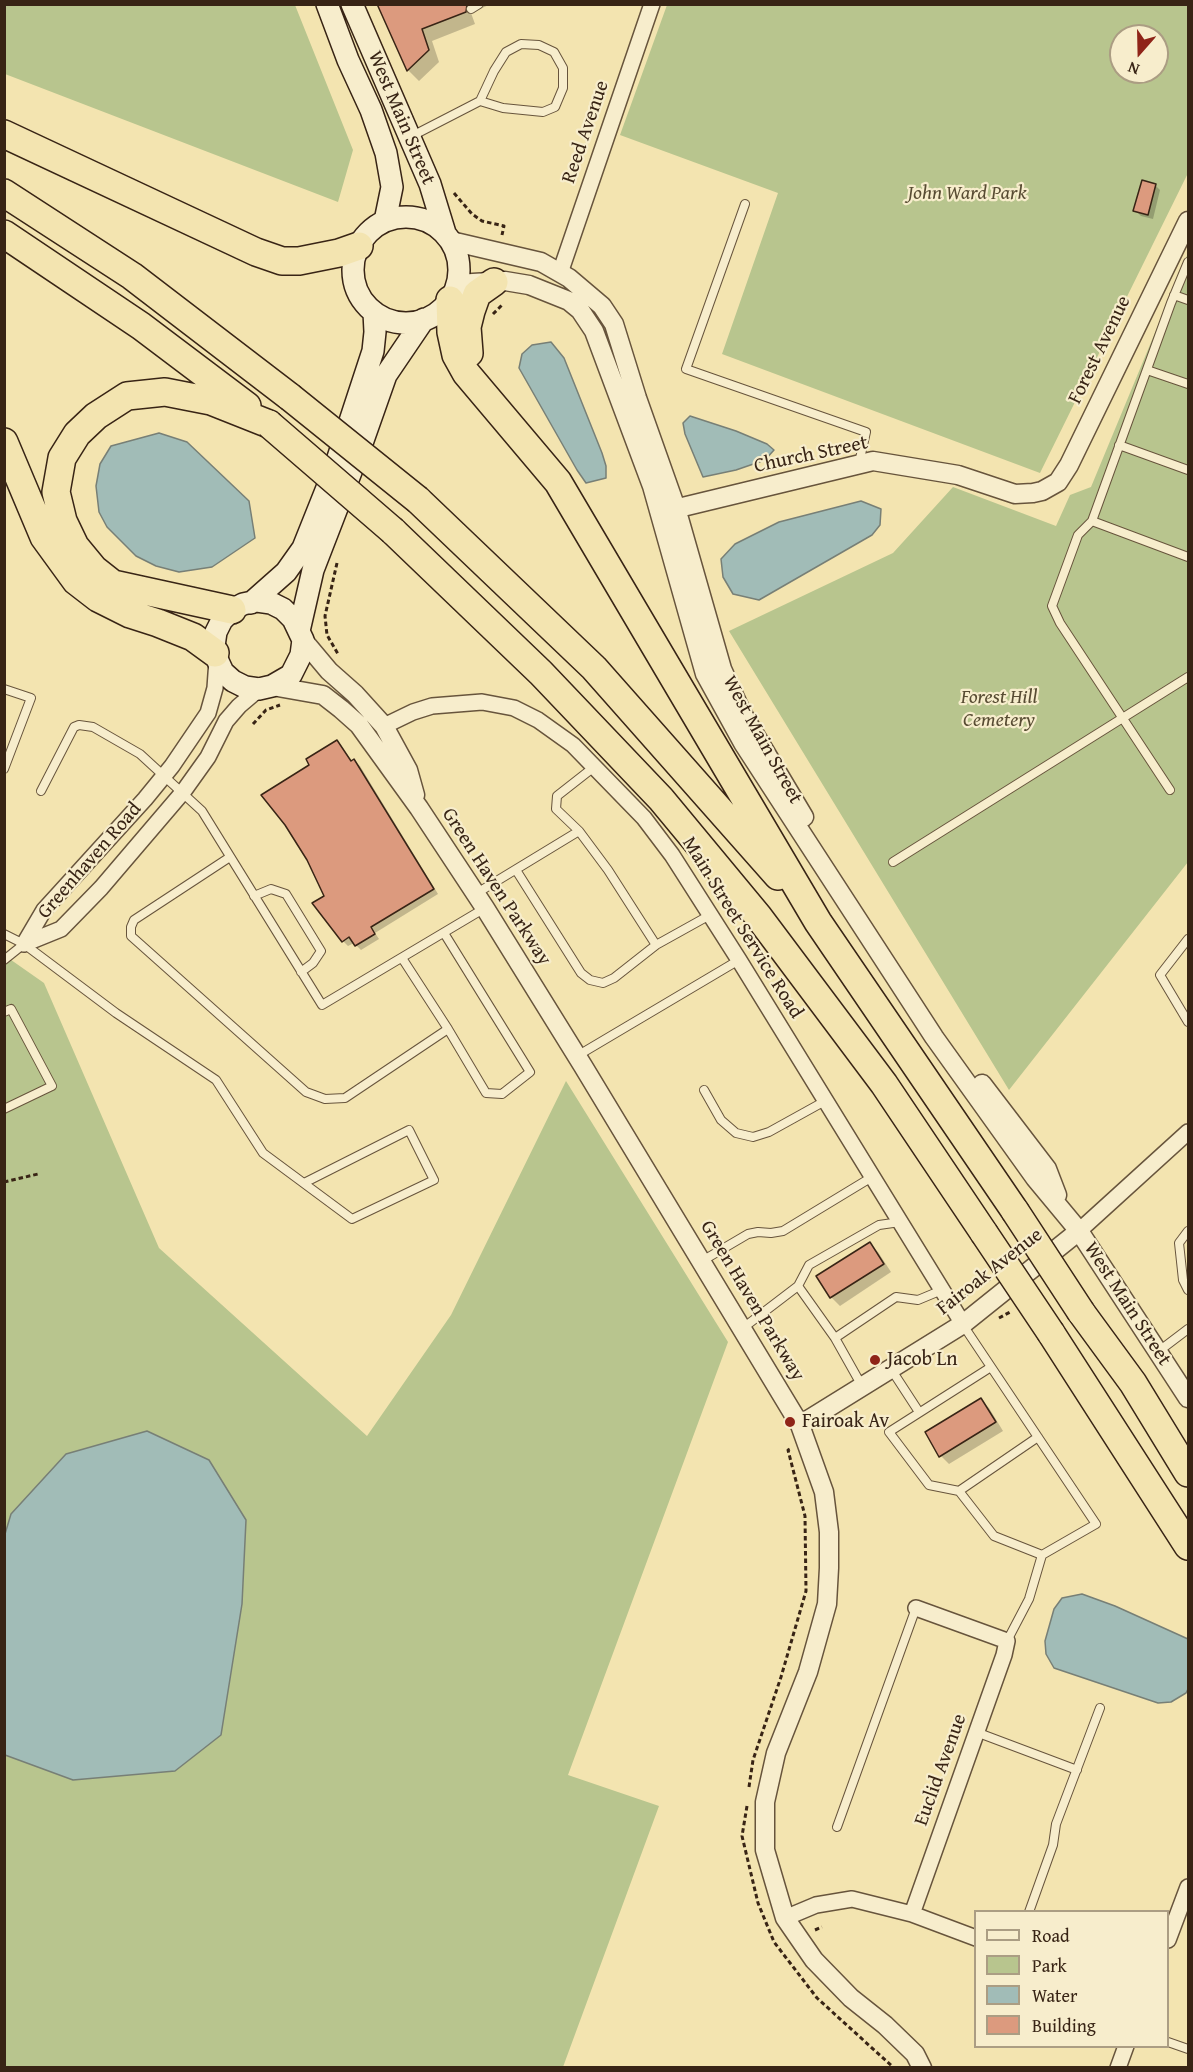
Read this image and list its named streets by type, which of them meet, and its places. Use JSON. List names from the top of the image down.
{
  "streets": {
    "main road": ["West Main Street", "Greenhaven Road"],
    "street": [
      "Reed Avenue",
      "Forest Avenue",
      "Church Street",
      "Green Haven Parkway",
      "Main Street Service Road",
      "Fairoak Avenue",
      "Euclid Avenue"
    ]
  },
  "crossings": [
    ["West Main Street", "Reed Avenue"],
    ["West Main Street", "Church Street"],
    ["West Main Street", "Greenhaven Road"],
    ["West Main Street", "Fairoak Avenue"],
    ["Forest Avenue", "Church Street"],
    ["Greenhaven Road", "Green Haven Parkway"],
    ["Green Haven Parkway", "Fairoak Avenue"],
    ["Main Street Service Road", "Fairoak Avenue"]
  ],
  "parks": ["John Ward Park", "Forest Hill Cemetery"],
  "places": ["Jacob Ln", "Fairoak Av"],
  "legend": [
    "Road",
    "Park",
    "Water",
    "Building"
  ],
  "north": "bottom"
}
